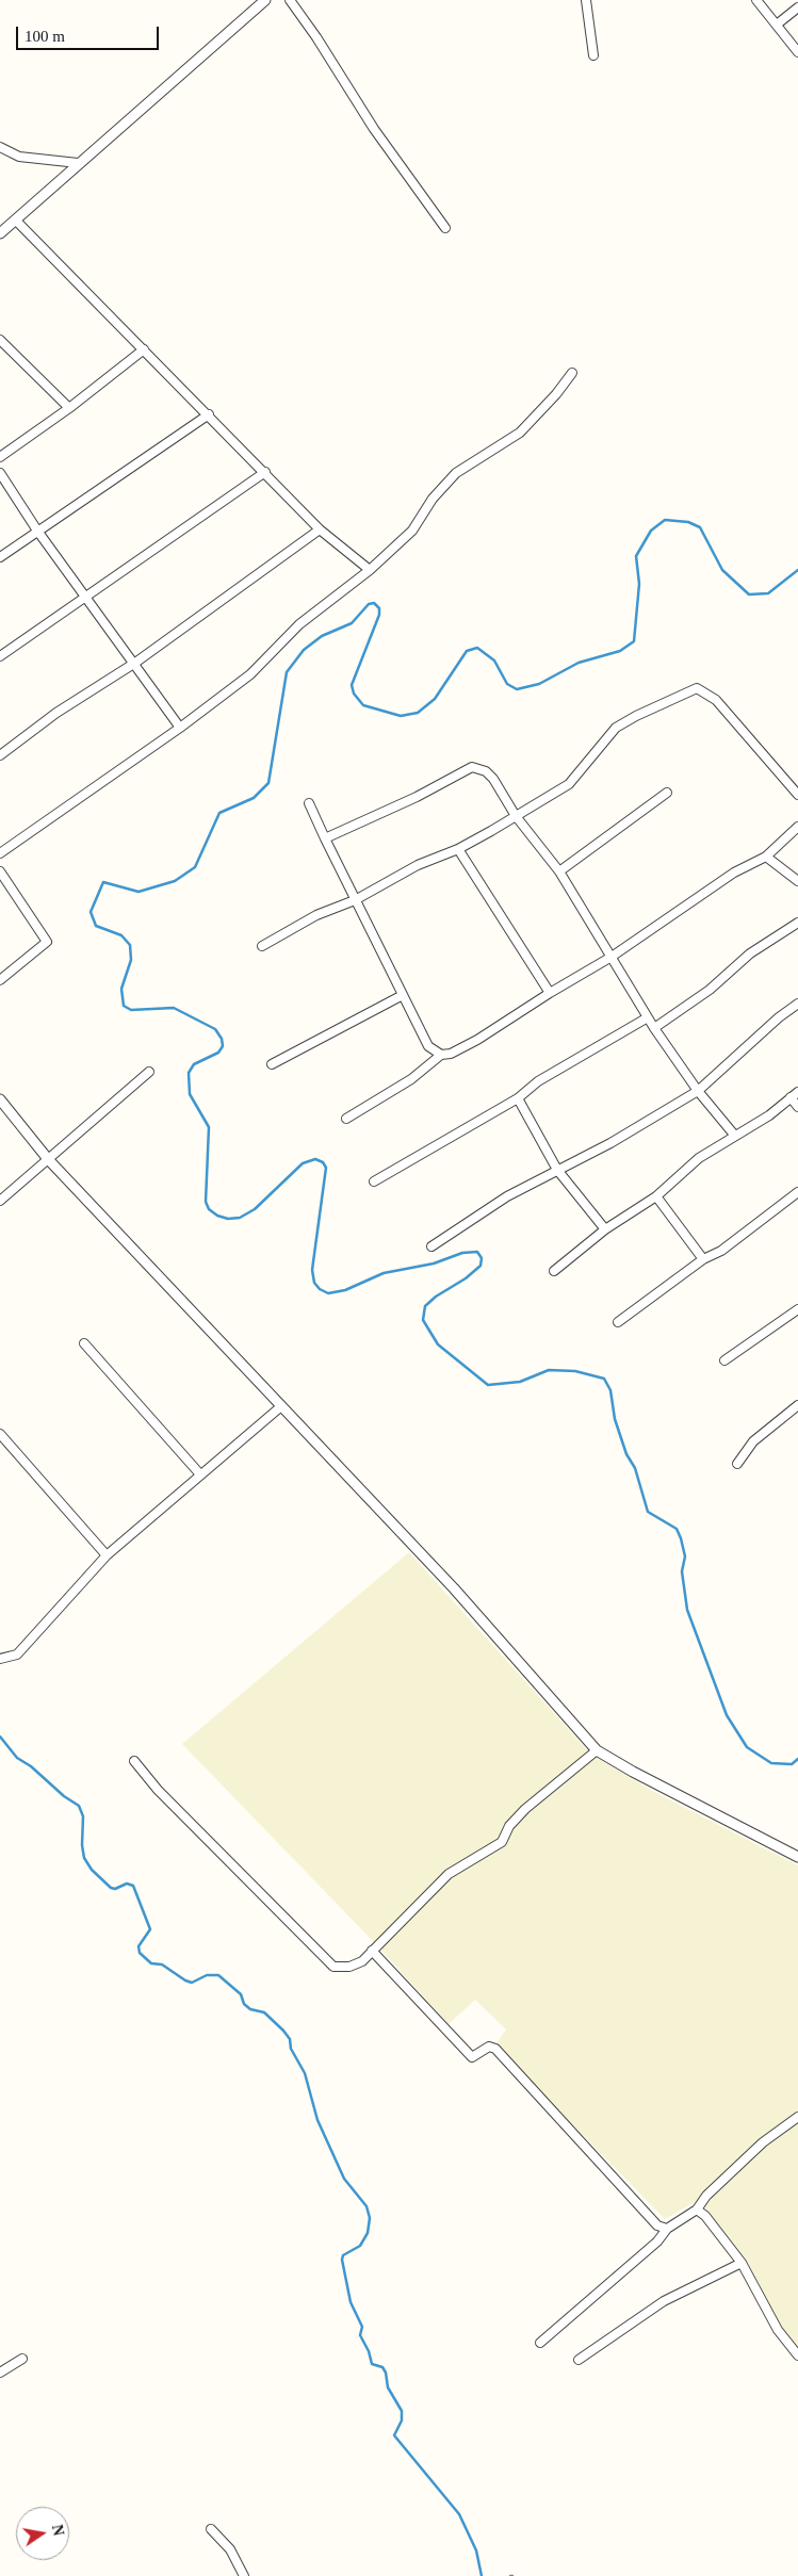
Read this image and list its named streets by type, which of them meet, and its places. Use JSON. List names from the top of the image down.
{
  "scale_bar": "100 m",
  "north": "right"
}
